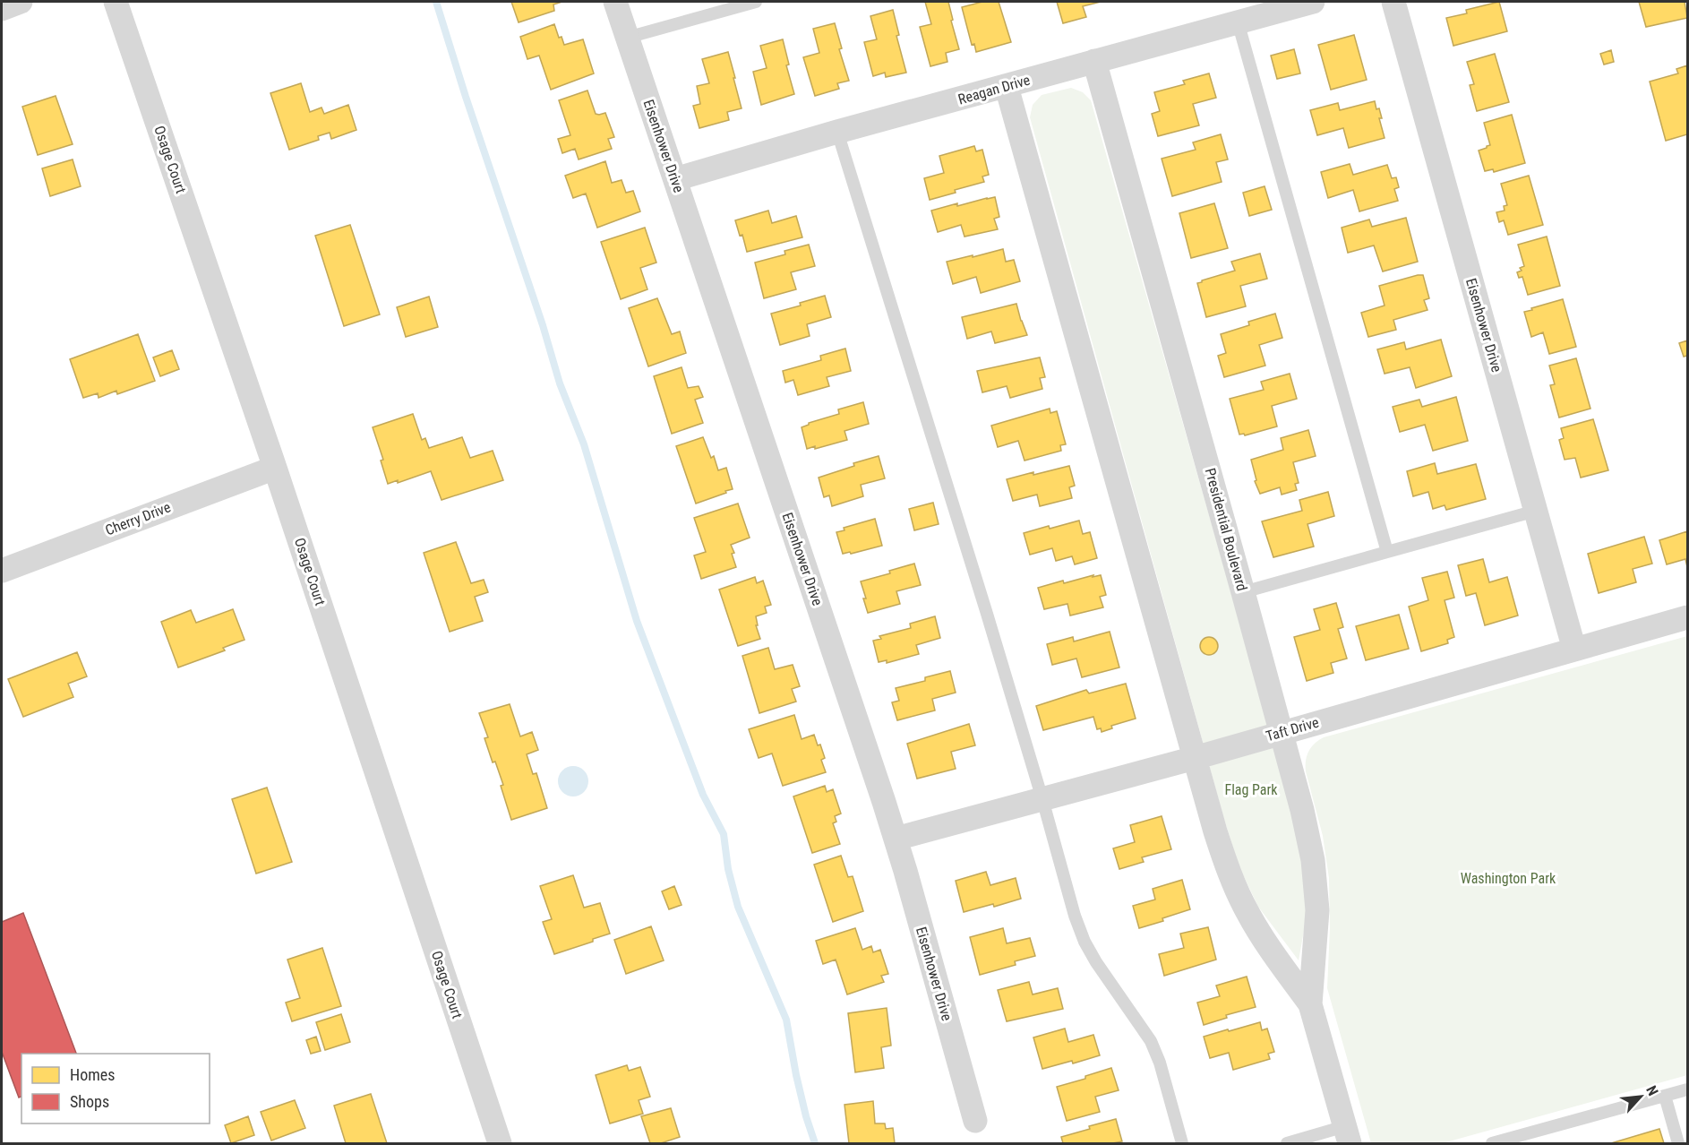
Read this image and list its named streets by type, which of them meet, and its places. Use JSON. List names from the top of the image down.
{
  "streets": {
    "street": [
      "Reagan Drive",
      "Eisenhower Drive",
      "Osage Court",
      "Cherry Drive",
      "Presidential Boulevard",
      "Taft Drive"
    ]
  },
  "crossings": [
    ["Reagan Drive", "Eisenhower Drive"],
    ["Reagan Drive", "Presidential Boulevard"],
    ["Eisenhower Drive", "Taft Drive"],
    ["Osage Court", "Cherry Drive"],
    ["Presidential Boulevard", "Taft Drive"]
  ],
  "parks": ["Flag Park", "Washington Park"],
  "legend": ["Homes", "Shops"],
  "north": "top right"
}
